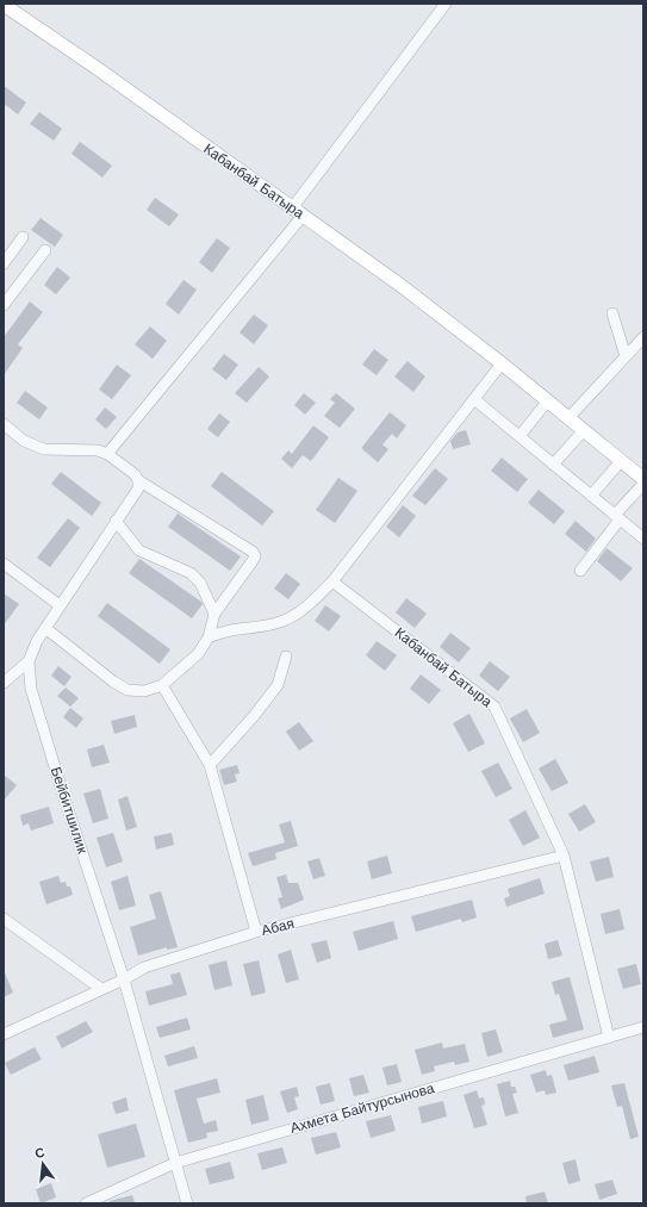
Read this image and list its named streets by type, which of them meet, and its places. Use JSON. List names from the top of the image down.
{
  "streets": {
    "main road": ["Кабанбай Батыра"],
    "street": ["Бейбитшилик", "Абая", "Ахмета Байтурсынова"]
  },
  "crossings": [
    ["Кабанбай Батыра", "Абая"],
    ["Кабанбай Батыра", "Ахмета Байтурсынова"],
    ["Бейбитшилик", "Абая"],
    ["Бейбитшилик", "Ахмета Байтурсынова"]
  ],
  "north": "top"
}
